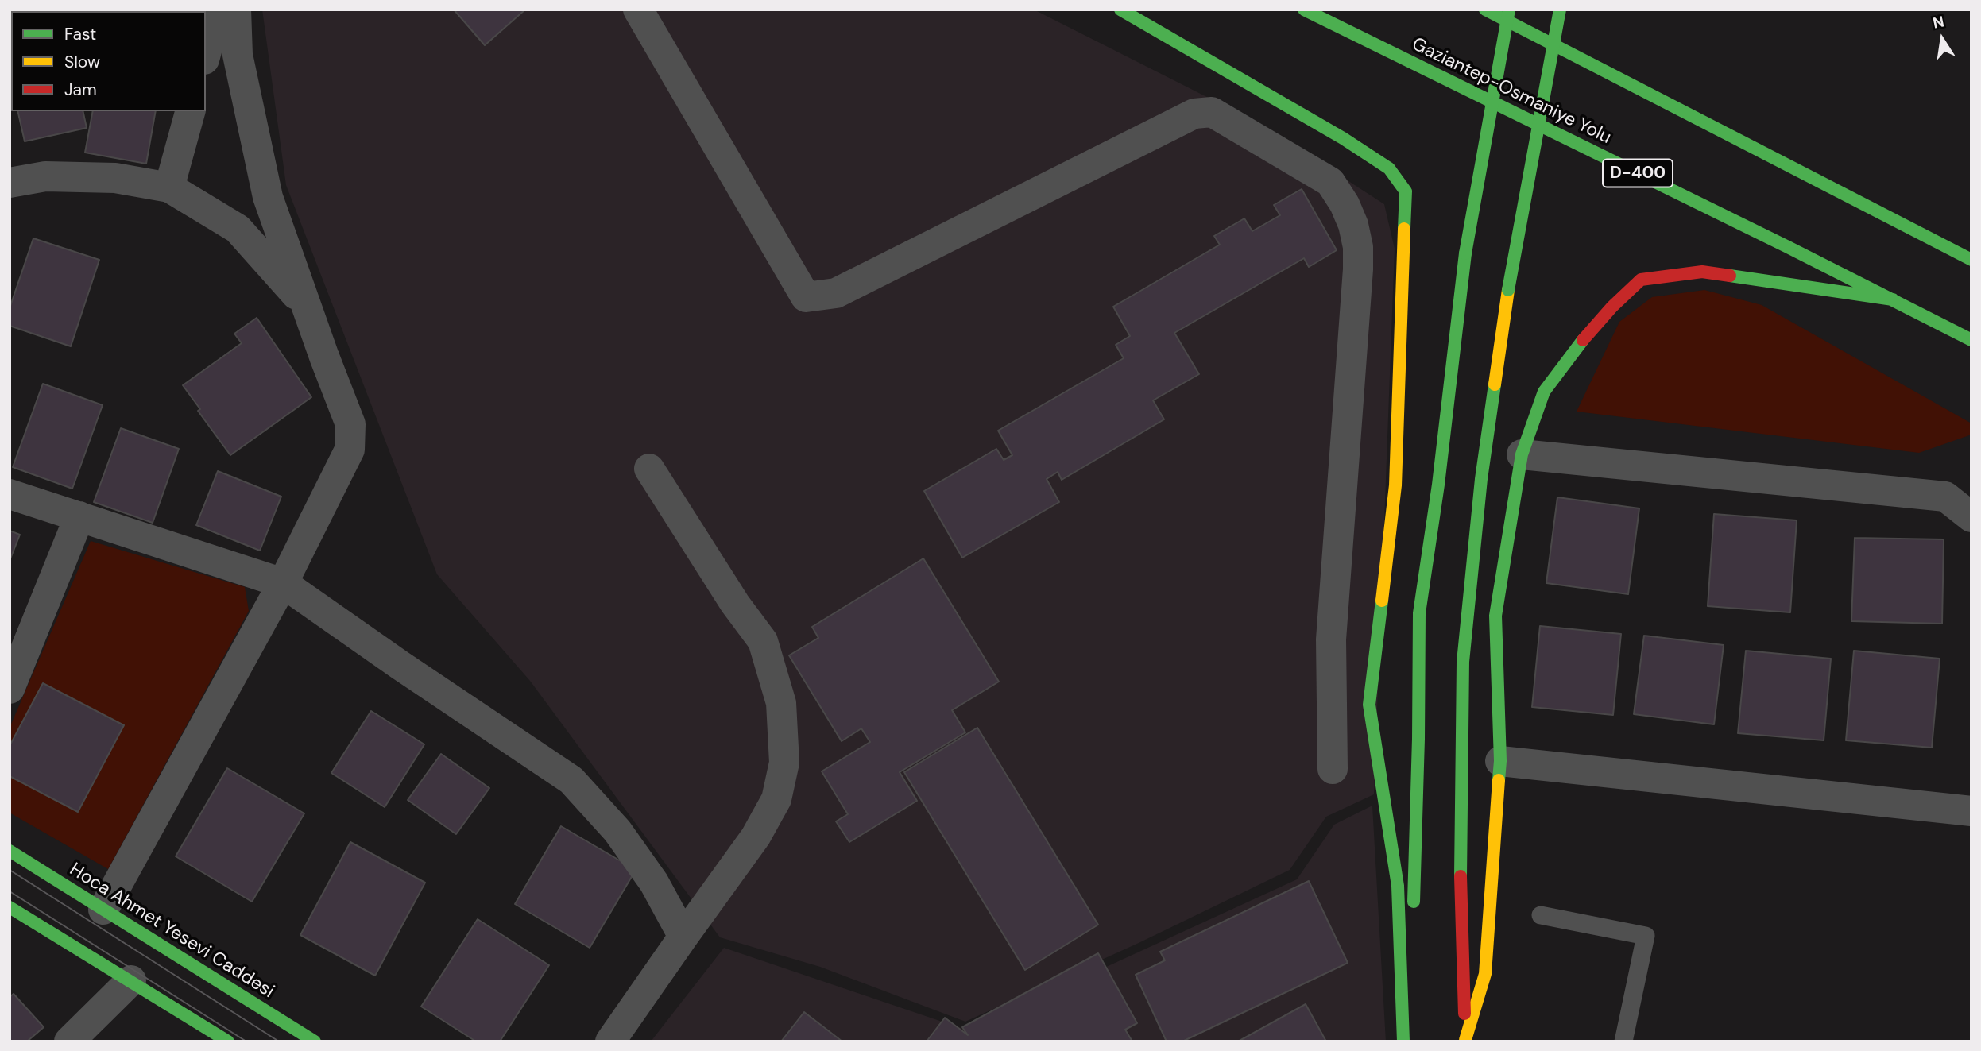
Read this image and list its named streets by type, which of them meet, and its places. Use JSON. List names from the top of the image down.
{
  "streets": {
    "main road": ["Gaziantep-Osmaniye Yolu", "D-400", "Hoca Ahmet Yesevi Caddesi"]
  },
  "legend": ["Fast", "Slow", "Jam"],
  "north": "top"
}
